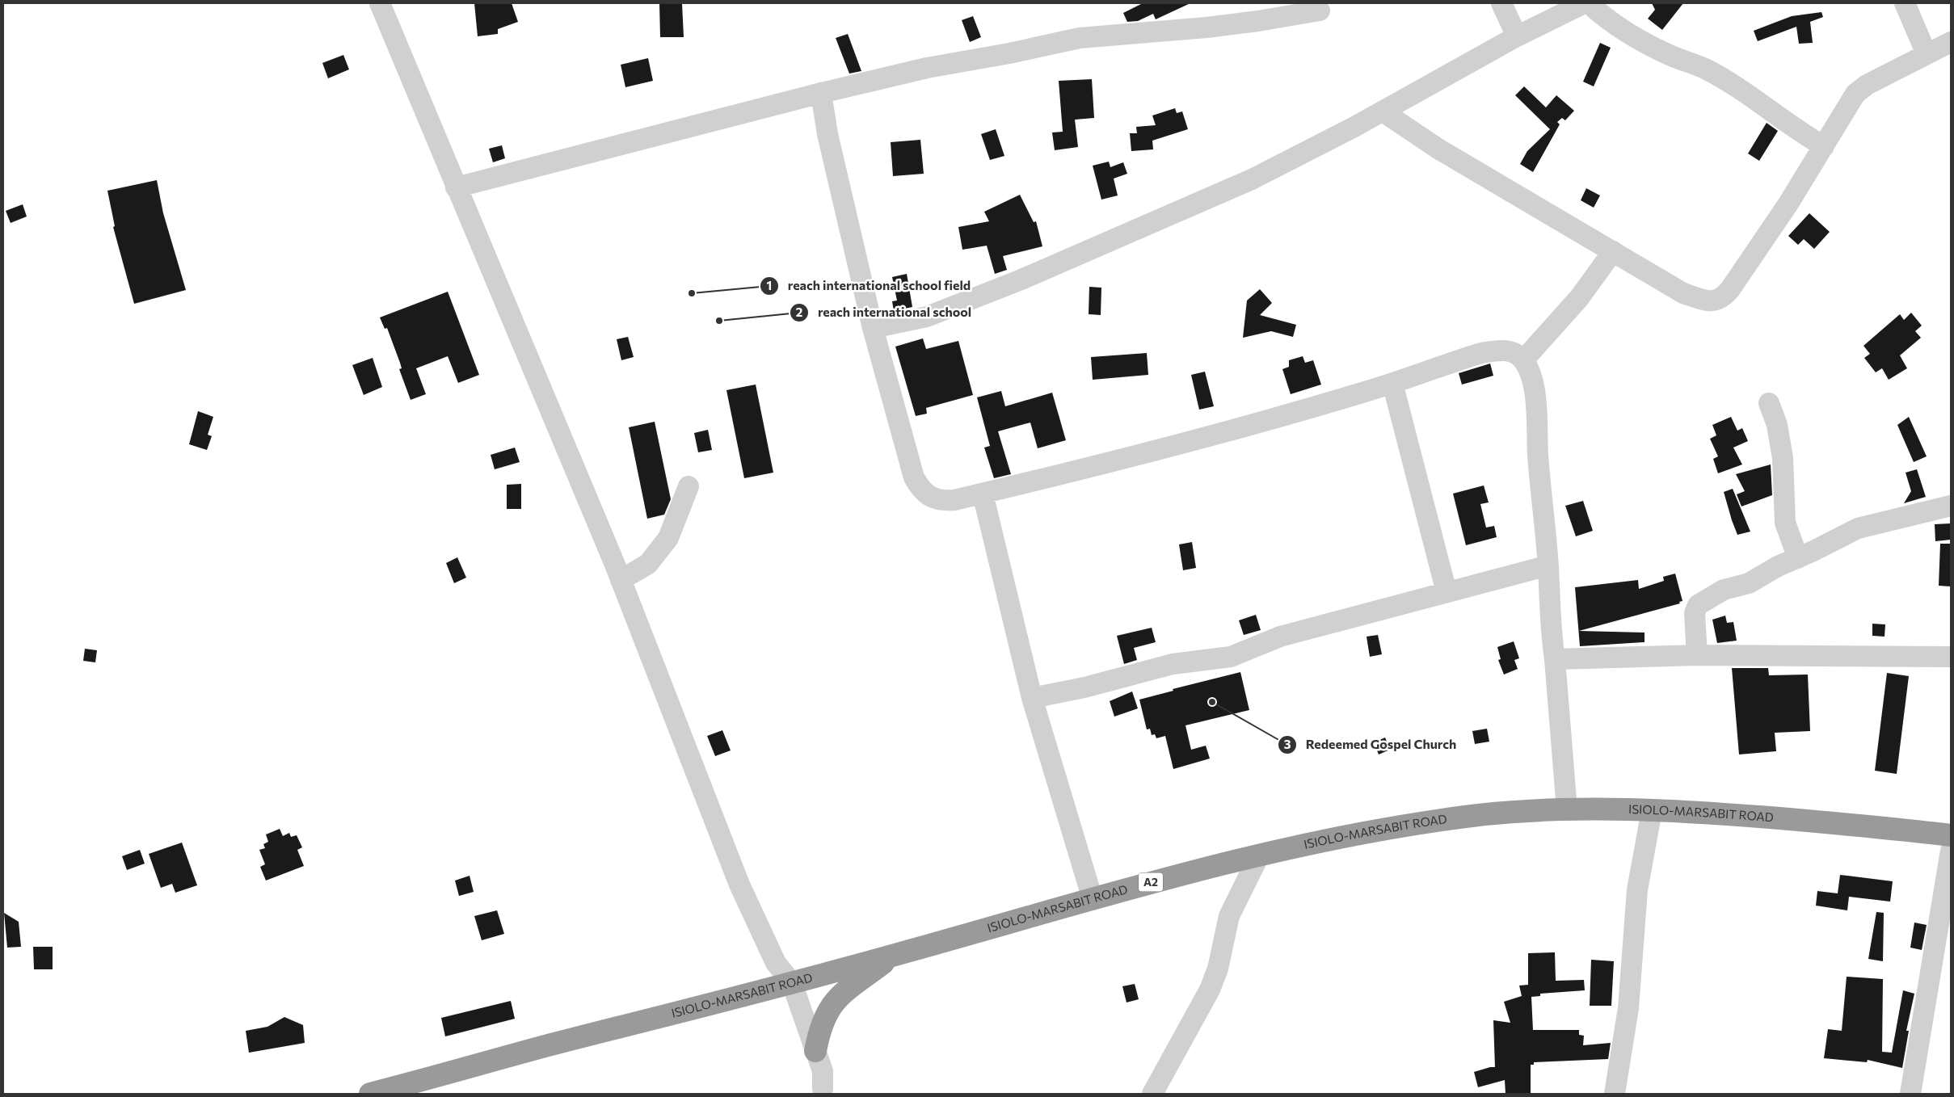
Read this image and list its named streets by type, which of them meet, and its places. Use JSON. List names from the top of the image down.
{
  "streets": {
    "highway": ["ISIOLO-MARSABIT ROAD", "A2"]
  },
  "places": ["reach international school field", "reach international school", "Redeemed Gospel Church"]
}
